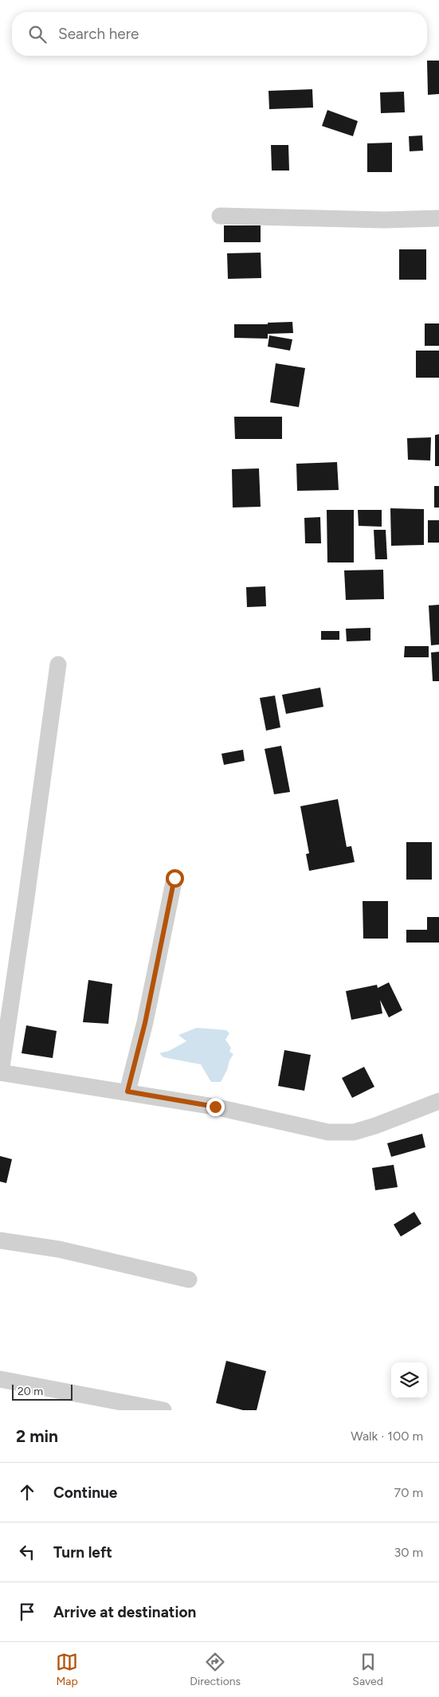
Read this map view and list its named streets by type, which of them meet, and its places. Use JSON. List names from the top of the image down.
{
  "scale_bar": "20 m",
  "page": {
    "search": "Search here",
    "scale": "20 m",
    "heading": ["2 min", "Walk · 100 m"],
    "list": [
      ["Continue", "70 m"],
      ["Turn left", "30 m"],
      "Arrive at destination"
    ],
    "nav": ["Map", "Directions", "Saved"]
  }
}
